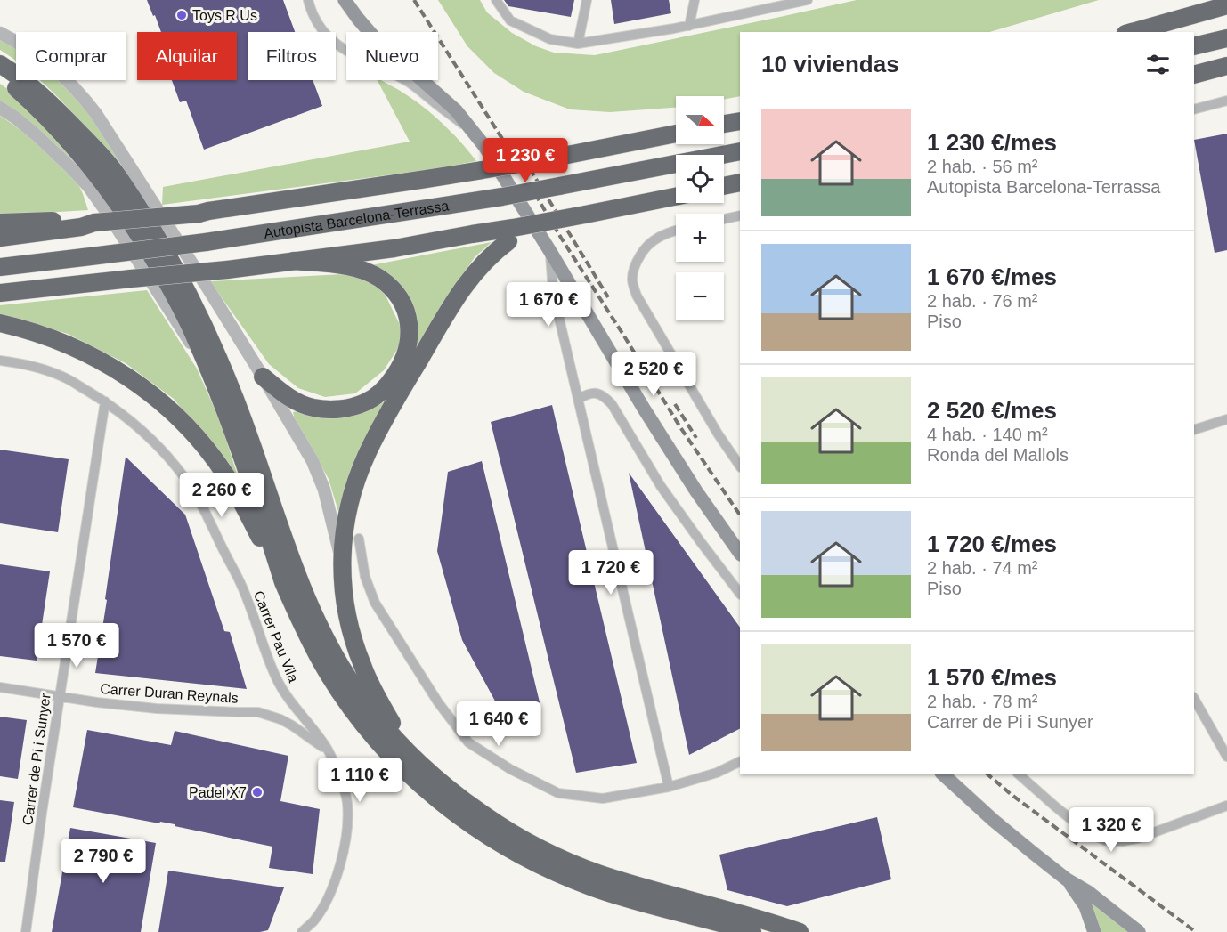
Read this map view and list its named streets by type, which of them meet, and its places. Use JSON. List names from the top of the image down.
{
  "streets": {
    "highway": ["Autopista Barcelona-Terrassa"],
    "street": ["Carrer Pau Vila", "Carrer Duran Reynals", "Carrer de Pi i Sunyer"]
  },
  "crossings": [
    ["Carrer Pau Vila", "Carrer Duran Reynals"],
    ["Carrer Pau Vila", "Carrer de Pi i Sunyer"],
    ["Carrer Duran Reynals", "Carrer de Pi i Sunyer"]
  ],
  "places": ["Toys R Us", "Padel X7"],
  "north": "right",
  "page": {
    "chip": [
      "Comprar",
      "Alquilar",
      "Filtros",
      "Nuevo"
    ],
    "heading": "10 viviendas",
    "map_buttons": ["+", "−"],
    "list": [
      {
        "name": "1 230 €/mes",
        "note": "2 hab. · 56 m² · Autopista Barcelona-Terrassa"
      },
      {
        "name": "1 670 €/mes",
        "note": "2 hab. · 76 m² · Piso"
      },
      {
        "name": "2 520 €/mes",
        "note": "4 hab. · 140 m² · Ronda del Mallols"
      },
      {
        "name": "1 720 €/mes",
        "note": "2 hab. · 74 m² · Piso"
      },
      {
        "name": "1 570 €/mes",
        "note": "2 hab. · 78 m² · Carrer de Pi i Sunyer"
      }
    ],
    "price": [
      "1 230 €",
      "1 670 €",
      "2 520 €",
      "2 260 €",
      "1 720 €",
      "1 570 €",
      "1 640 €",
      "1 110 €",
      "1 320 €",
      "2 790 €"
    ]
  }
}
